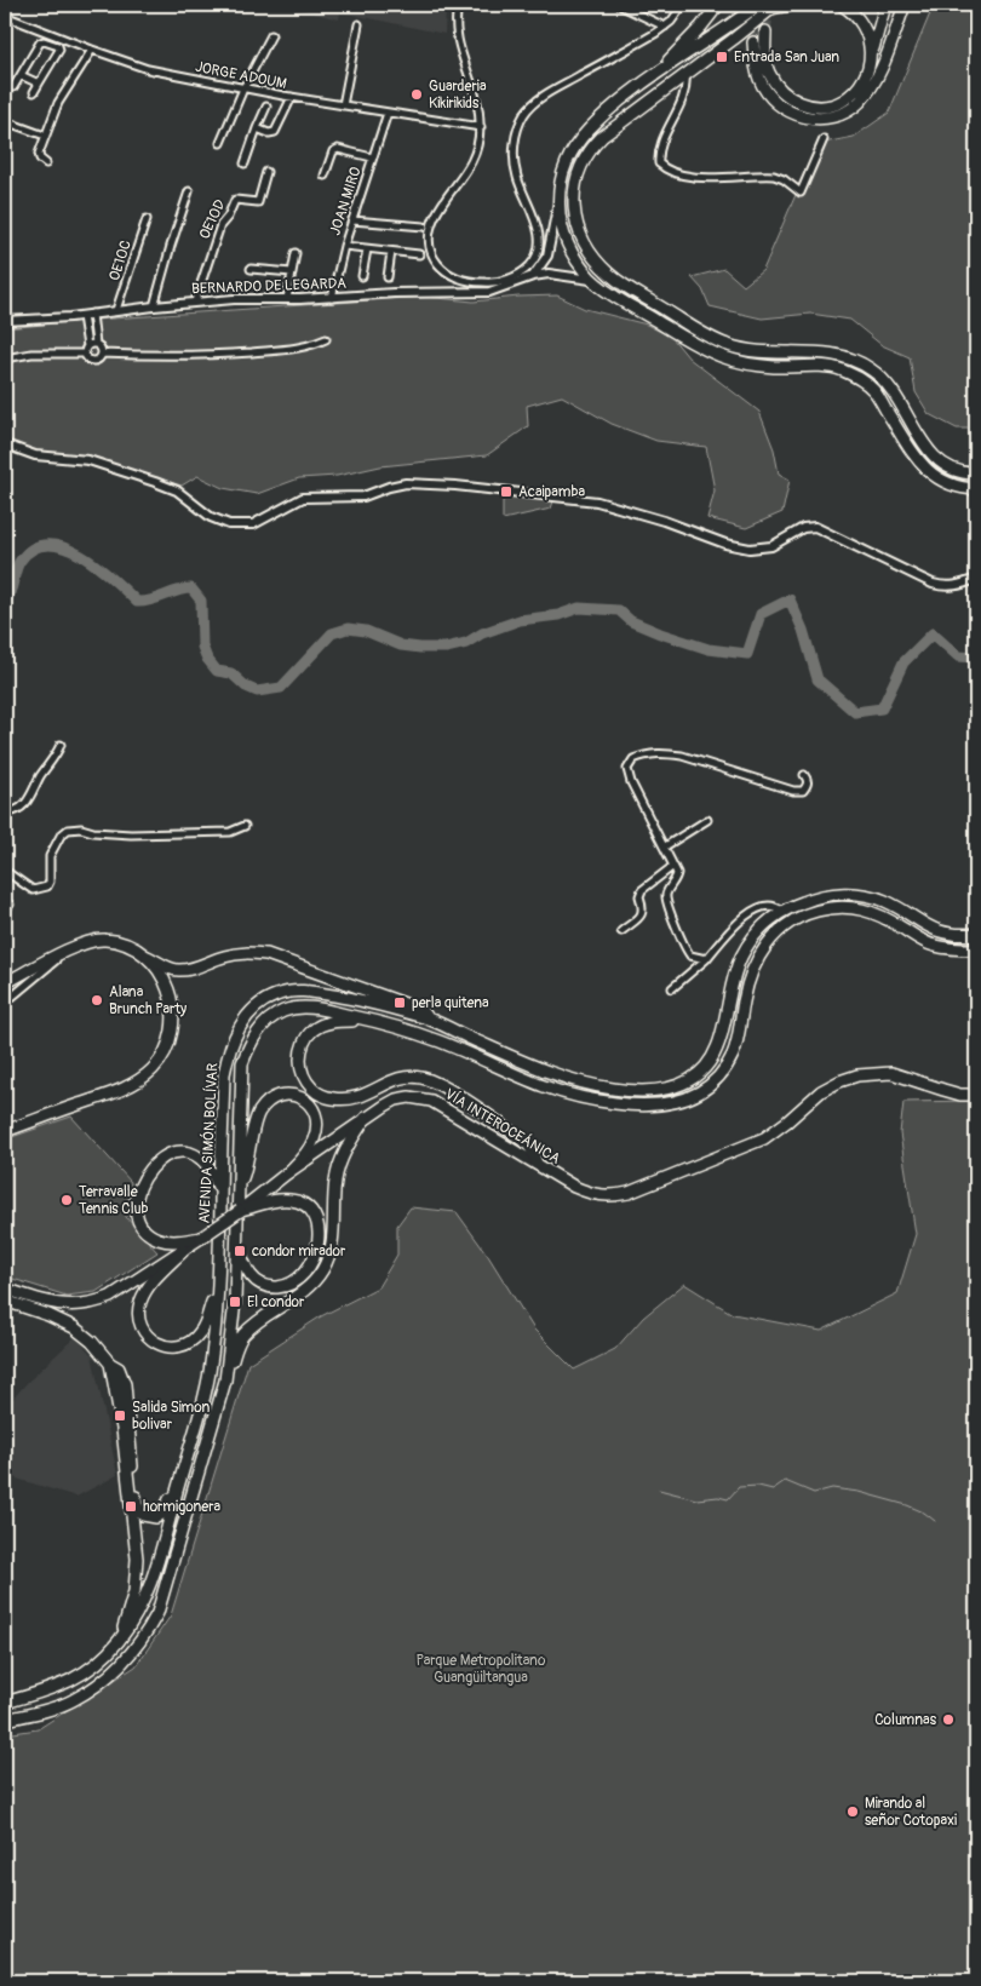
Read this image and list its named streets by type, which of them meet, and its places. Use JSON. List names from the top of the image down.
{
  "streets": {
    "main road": ["VÍA INTEROCEÁNICA", "AVENIDA SIMÓN BOLÍVAR"],
    "street": [
      "JORGE ADOUM",
      "JOAN MIRO",
      "OE10D",
      "OE10C",
      "BERNARDO DE LEGARDA"
    ]
  },
  "crossings": [
    ["JORGE ADOUM", "JOAN MIRO"],
    ["JOAN MIRO", "BERNARDO DE LEGARDA"],
    ["OE10D", "BERNARDO DE LEGARDA"],
    ["OE10C", "BERNARDO DE LEGARDA"]
  ],
  "parks": ["Parque Metropolitano Guangüiltangua"],
  "places": {
    "transit": [
      "Entrada San Juan",
      "Acaipamba",
      "perla quitena",
      "condor mirador",
      "El condor",
      "Salida Simon bolivar",
      "hormigonera"
    ],
    "other": [
      "Guarderia Kikirikids",
      "Alana Brunch Party",
      "Terravalle Tennis Club",
      "Columnas",
      "Mirando al señor Cotopaxi"
    ]
  }
}
